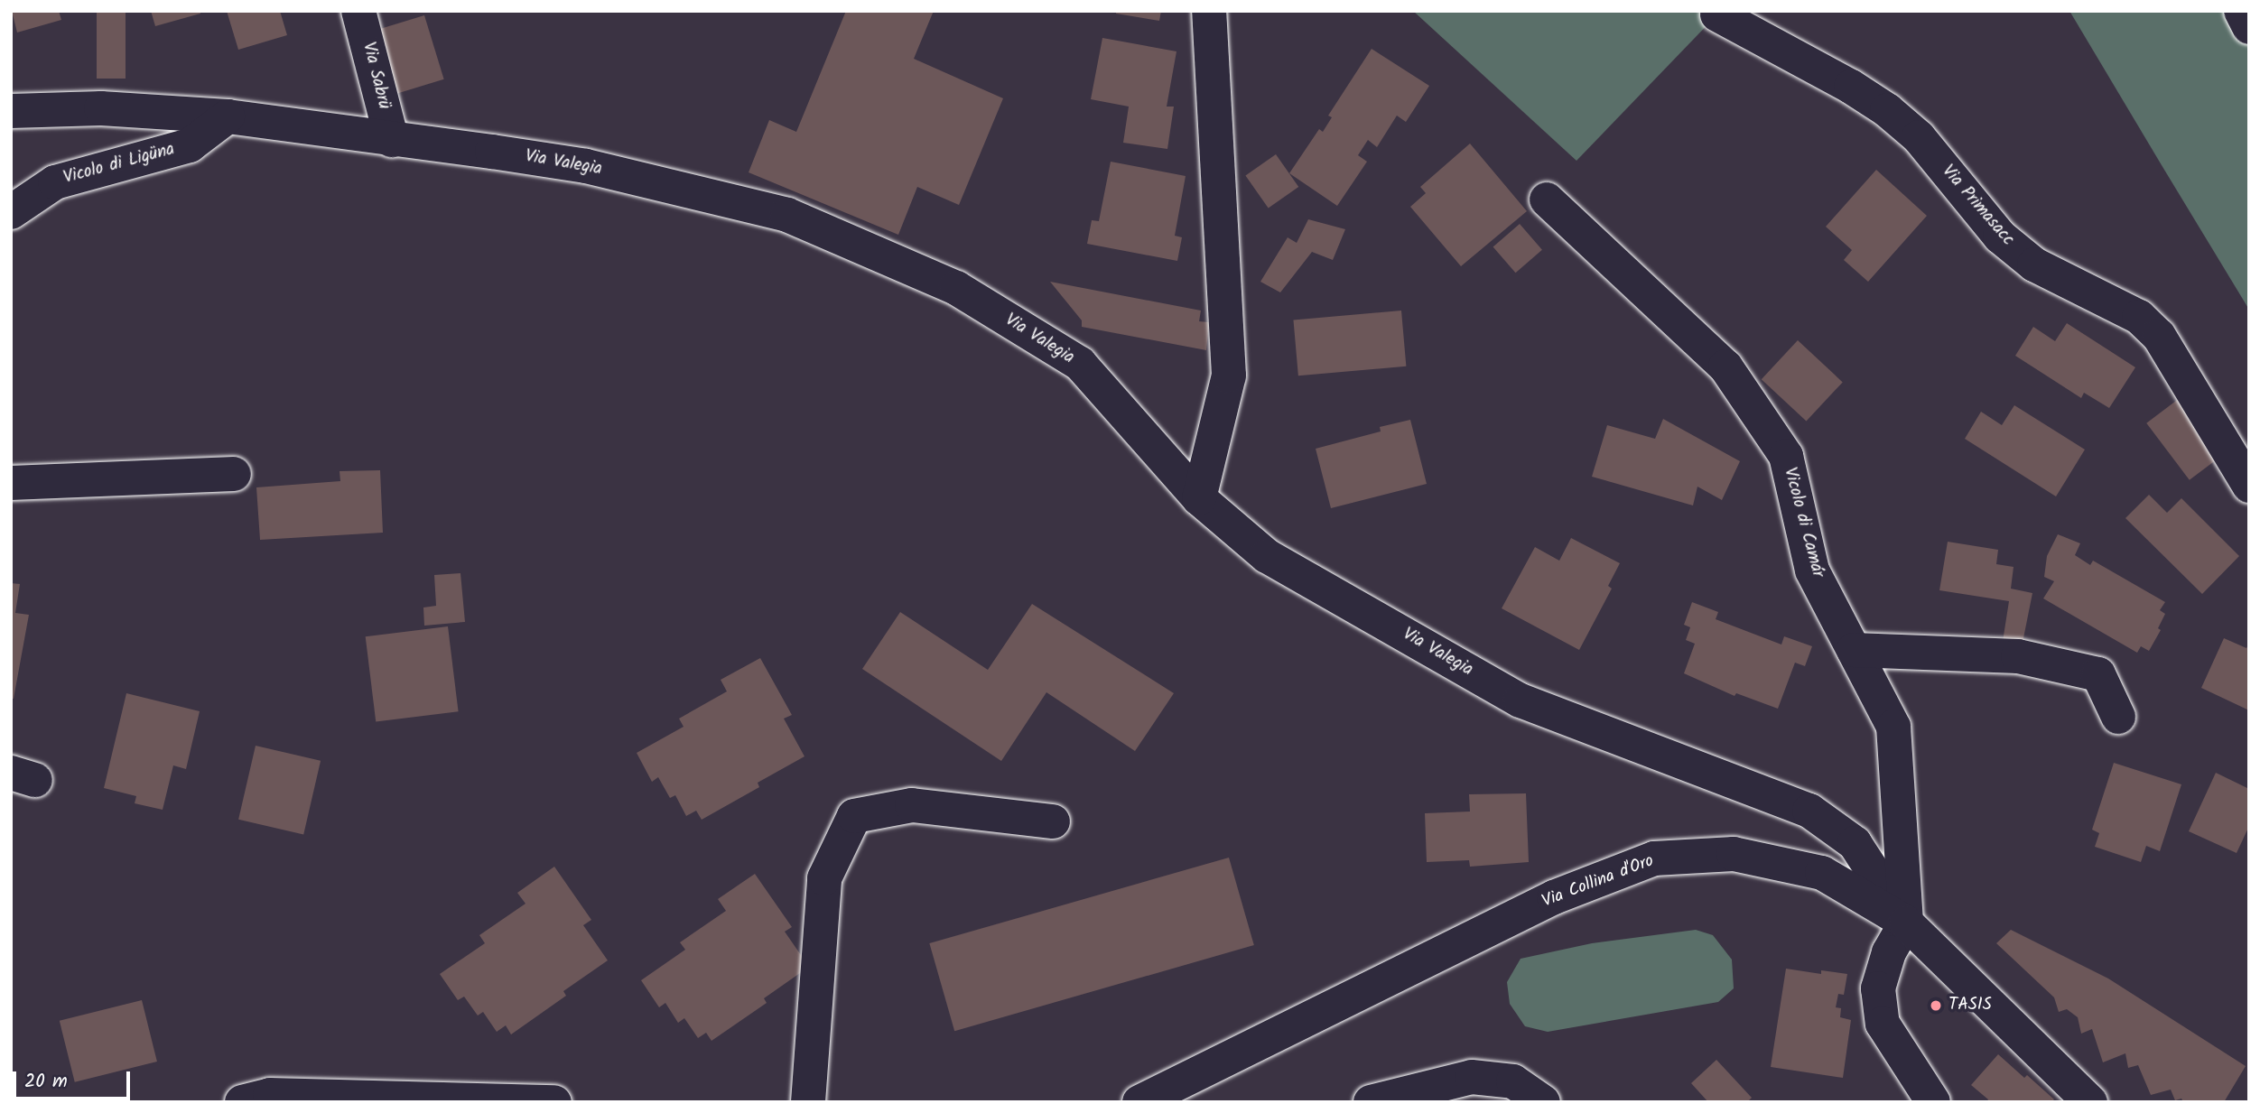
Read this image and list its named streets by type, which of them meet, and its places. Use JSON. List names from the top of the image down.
{
  "streets": {
    "street": [
      "Via Sabrü",
      "Via Valegia",
      "Vicolo di Ligüna",
      "Via Primasacc",
      "Vicolo di Camár",
      "Via Collina d'Oro"
    ]
  },
  "crossings": [
    ["Via Sabrü", "Via Valegia"],
    ["Via Valegia", "Vicolo di Ligüna"],
    ["Via Valegia", "Vicolo di Camár"],
    ["Via Valegia", "Via Collina d'Oro"],
    ["Vicolo di Camár", "Via Collina d'Oro"]
  ],
  "places": ["TASIS"],
  "scale_bar": "20 m"
}
